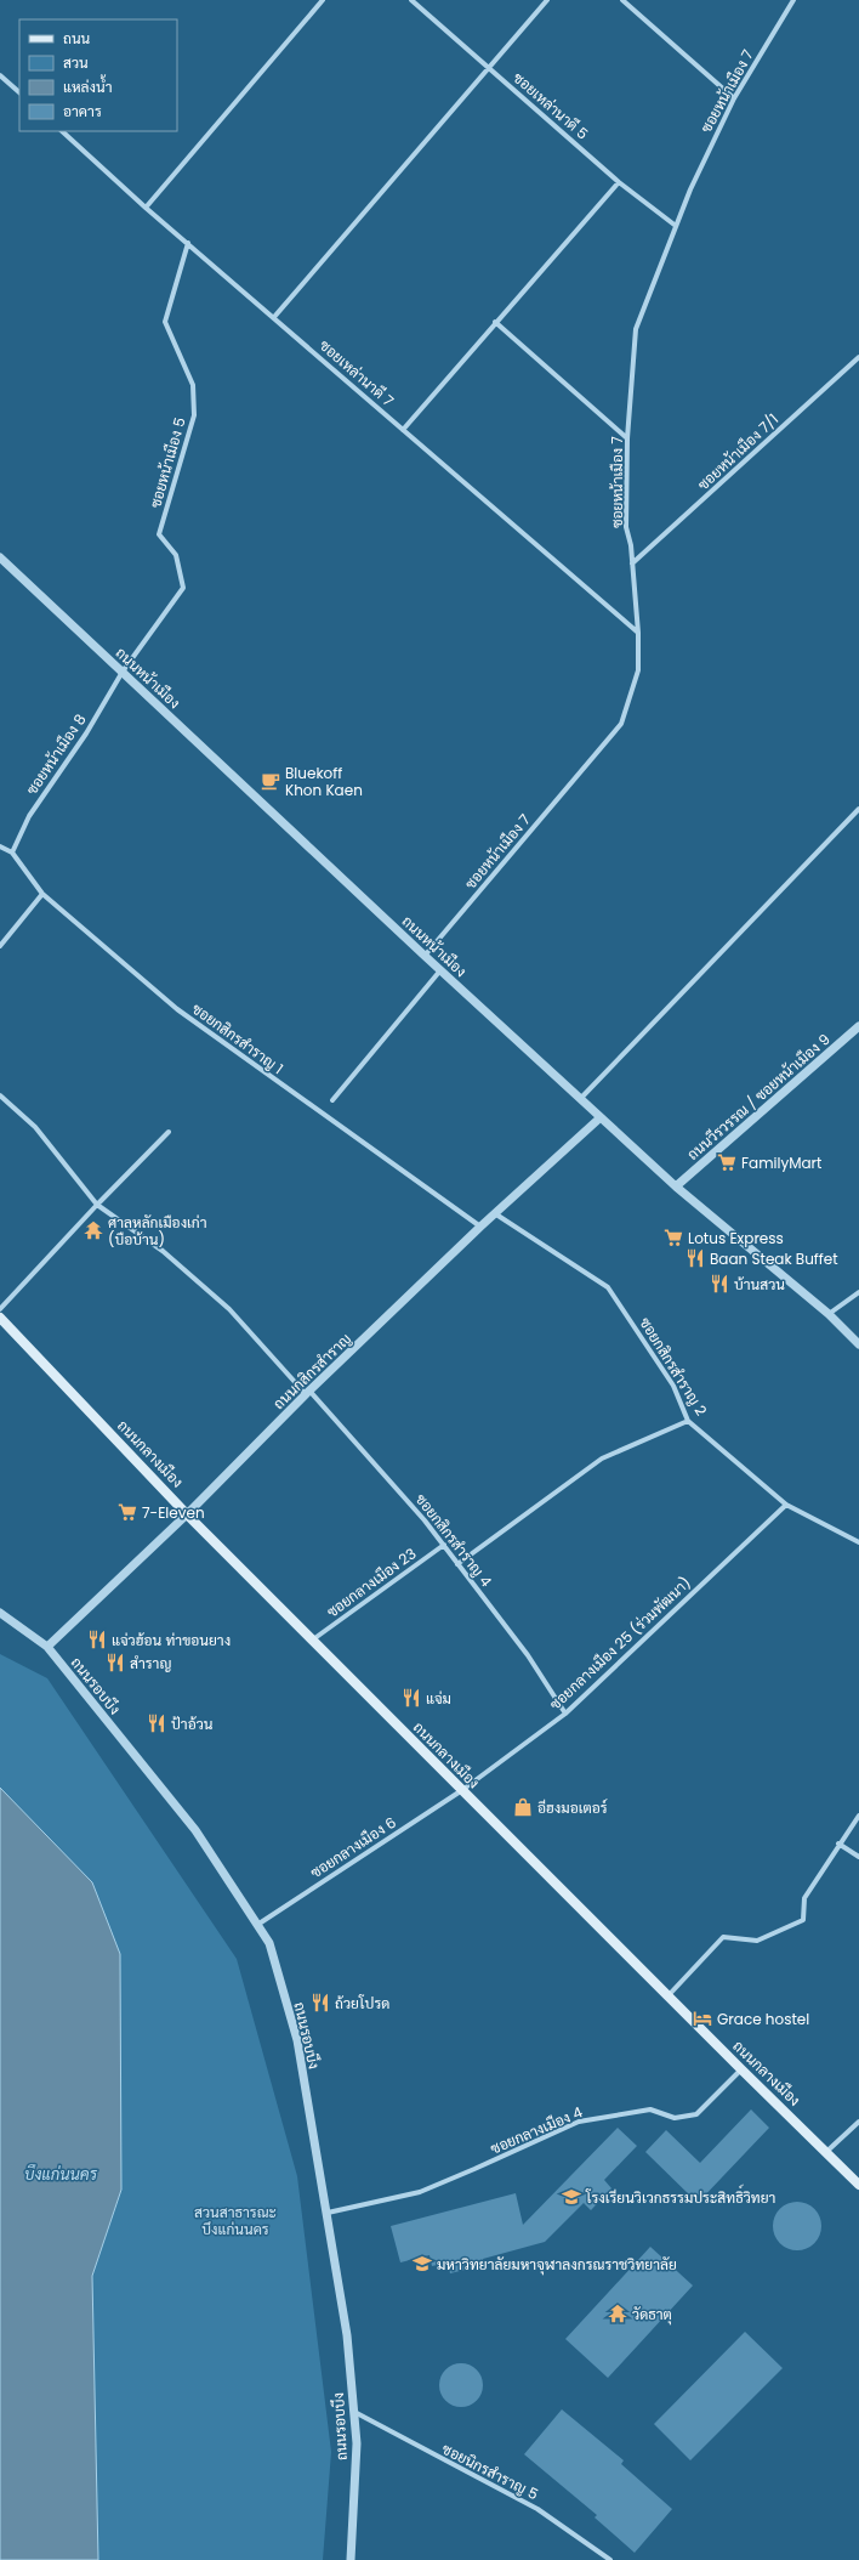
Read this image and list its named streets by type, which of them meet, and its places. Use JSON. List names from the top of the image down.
{
  "streets": {
    "main road": ["ถนนกลางเมือง"],
    "street": [
      "ซอยหน้าเมือง 7",
      "ซอยเหล่านาดี 5",
      "ซอยเหล่านาดี 7",
      "ซอยหน้าเมือง 7/1",
      "ซอยหน้าเมือง 5",
      "ถนนหน้าเมือง",
      "ซอยหน้าเมือง 8",
      "ซอยกสิกรสำราญ 1",
      "ถนนวีรวรรณ / ซอยหน้าเมือง 9",
      "ซอยกสิกรสำราญ 2",
      "ถนนกสิกรสำราญ",
      "ซอยกสิกรสำราญ 4",
      "ซอยกลางเมือง 23",
      "ซอยกลางเมือง 25 (ร่วมพัฒนา)",
      "ถนนรอบบึง",
      "ซอยกลางเมือง 6",
      "ซอยกลางเมือง 4",
      "ซอยนิกรสำราญ 5"
    ]
  },
  "crossings": [
    ["ซอยหน้าเมือง 7", "ซอยเหล่านาดี 5"],
    ["ซอยหน้าเมือง 7", "ซอยเหล่านาดี 7"],
    ["ซอยหน้าเมือง 7", "ซอยหน้าเมือง 7/1"],
    ["ซอยหน้าเมือง 7", "ถนนหน้าเมือง"],
    ["ซอยเหล่านาดี 7", "ซอยหน้าเมือง 5"],
    ["ซอยหน้าเมือง 5", "ถนนหน้าเมือง"],
    ["ซอยหน้าเมือง 5", "ซอยหน้าเมือง 8"],
    ["ถนนหน้าเมือง", "ซอยหน้าเมือง 8"],
    ["ถนนหน้าเมือง", "ถนนวีรวรรณ / ซอยหน้าเมือง 9"],
    ["ถนนหน้าเมือง", "ถนนกสิกรสำราญ"],
    ["ซอยหน้าเมือง 8", "ซอยกสิกรสำราญ 1"],
    ["ซอยกสิกรสำราญ 1", "ถนนกสิกรสำราญ"],
    ["ซอยกสิกรสำราญ 2", "ถนนกสิกรสำราญ"],
    ["ซอยกสิกรสำราญ 2", "ซอยกลางเมือง 25 (ร่วมพัฒนา)"],
    ["ถนนกสิกรสำราญ", "ถนนกลางเมือง"],
    ["ถนนกสิกรสำราญ", "ซอยกสิกรสำราญ 4"],
    ["ถนนกสิกรสำราญ", "ถนนรอบบึง"],
    ["ถนนกลางเมือง", "ซอยกลางเมือง 23"],
    ["ถนนกลางเมือง", "ซอยกลางเมือง 25 (ร่วมพัฒนา)"],
    ["ถนนกลางเมือง", "ซอยกลางเมือง 6"],
    ["ถนนกลางเมือง", "ซอยกลางเมือง 4"],
    ["ซอยกสิกรสำราญ 4", "ซอยกลางเมือง 23"],
    ["ซอยกสิกรสำราญ 4", "ซอยกลางเมือง 25 (ร่วมพัฒนา)"],
    ["ซอยกลางเมือง 25 (ร่วมพัฒนา)", "ซอยกลางเมือง 6"],
    ["ถนนรอบบึง", "ซอยกลางเมือง 6"],
    ["ถนนรอบบึง", "ซอยกลางเมือง 4"],
    ["ถนนรอบบึง", "ซอยนิกรสำราญ 5"]
  ],
  "water": ["บึงแก่นนคร"],
  "parks": ["สวนสาธารณะ บึงแก่นนคร"],
  "places": {
    "cafe": ["Bluekoff Khon Kaen"],
    "supermarket": ["FamilyMart", "Lotus Express", "7-Eleven"],
    "temple": ["ศาลหลักเมืองเก่า (บือบ้าน)", "วัดธาตุ"],
    "restaurant": [
      "Baan Steak Buffet",
      "บ้านสวน",
      "แจ่วฮ้อน ท่าขอนยาง",
      "สำราญ",
      "แจ่ม",
      "ป้าอ้วน",
      "ถ้วยโปรด"
    ],
    "shop": ["อีฮงมอเตอร์"],
    "hotel": ["Grace hostel"],
    "school or university": ["โรงเรียนวิเวกธรรมประสิทธิ์วิทยา", "มหาวิทยาลัยมหาจุฬาลงกรณราชวิทยาลัย"]
  },
  "legend": [
    "ถนน",
    "สวน",
    "แหล่งน้ำ",
    "อาคาร"
  ]
}
